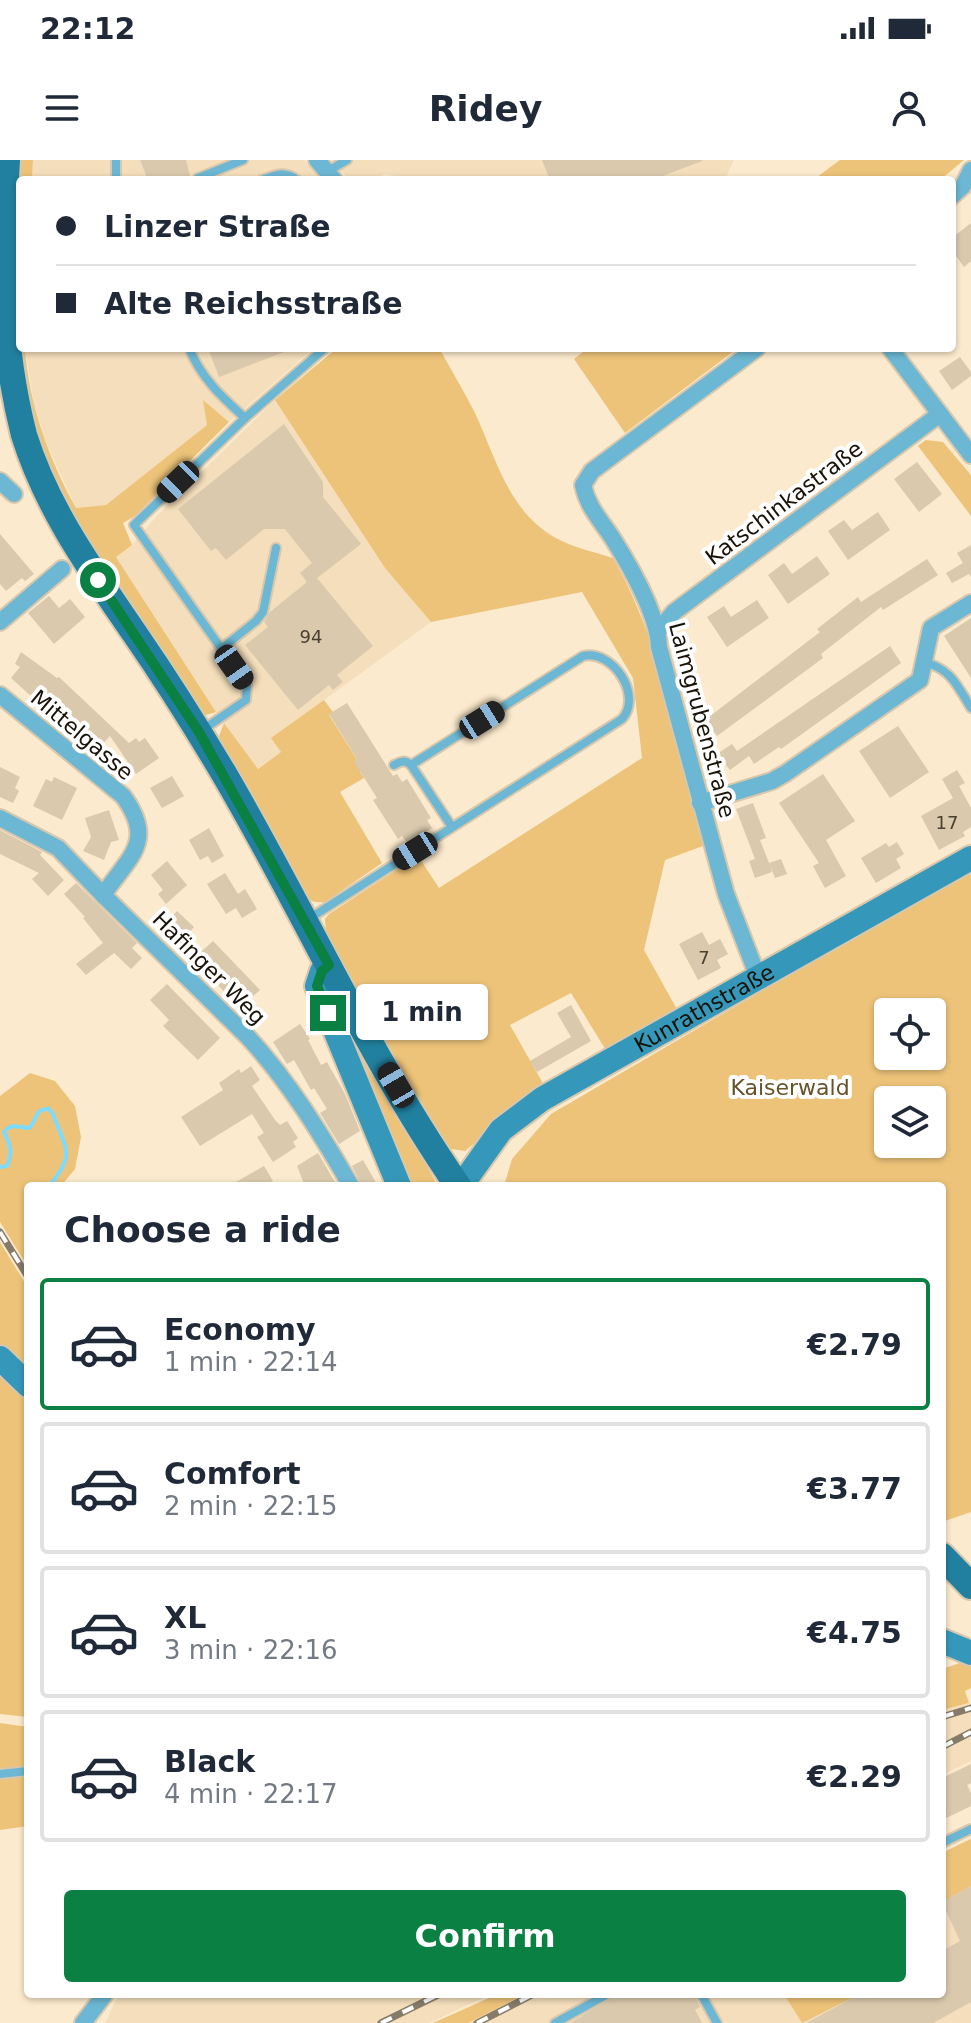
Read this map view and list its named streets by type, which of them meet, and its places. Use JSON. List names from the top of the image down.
{
  "streets": {
    "street": [
      "Katschinkastraße",
      "Laimgrubenstraße",
      "Mittelgasse",
      "Hafinger Weg",
      "Kunrathstraße"
    ]
  },
  "crossings": [
    ["Katschinkastraße", "Laimgrubenstraße"],
    ["Laimgrubenstraße", "Kunrathstraße"],
    ["Mittelgasse", "Hafinger Weg"]
  ],
  "parks": ["Kaiserwald"],
  "house_numbers": ["94", "17", "7"],
  "page": {
    "status": "22:12",
    "header": "Ridey",
    "banner": ["Linzer Straße", "Alte Reichsstraße"],
    "bubble": "1 min",
    "heading": "Choose a ride",
    "list": [
      {
        "name": "Economy",
        "note": "1 min · 22:14",
        "value": "€2.79"
      },
      {
        "name": "Comfort",
        "note": "2 min · 22:15",
        "value": "€3.77"
      },
      {
        "name": "XL",
        "note": "3 min · 22:16",
        "value": "€4.75"
      },
      {
        "name": "Black",
        "note": "4 min · 22:17",
        "value": "€2.29"
      }
    ],
    "buttons": "Confirm"
  }
}
